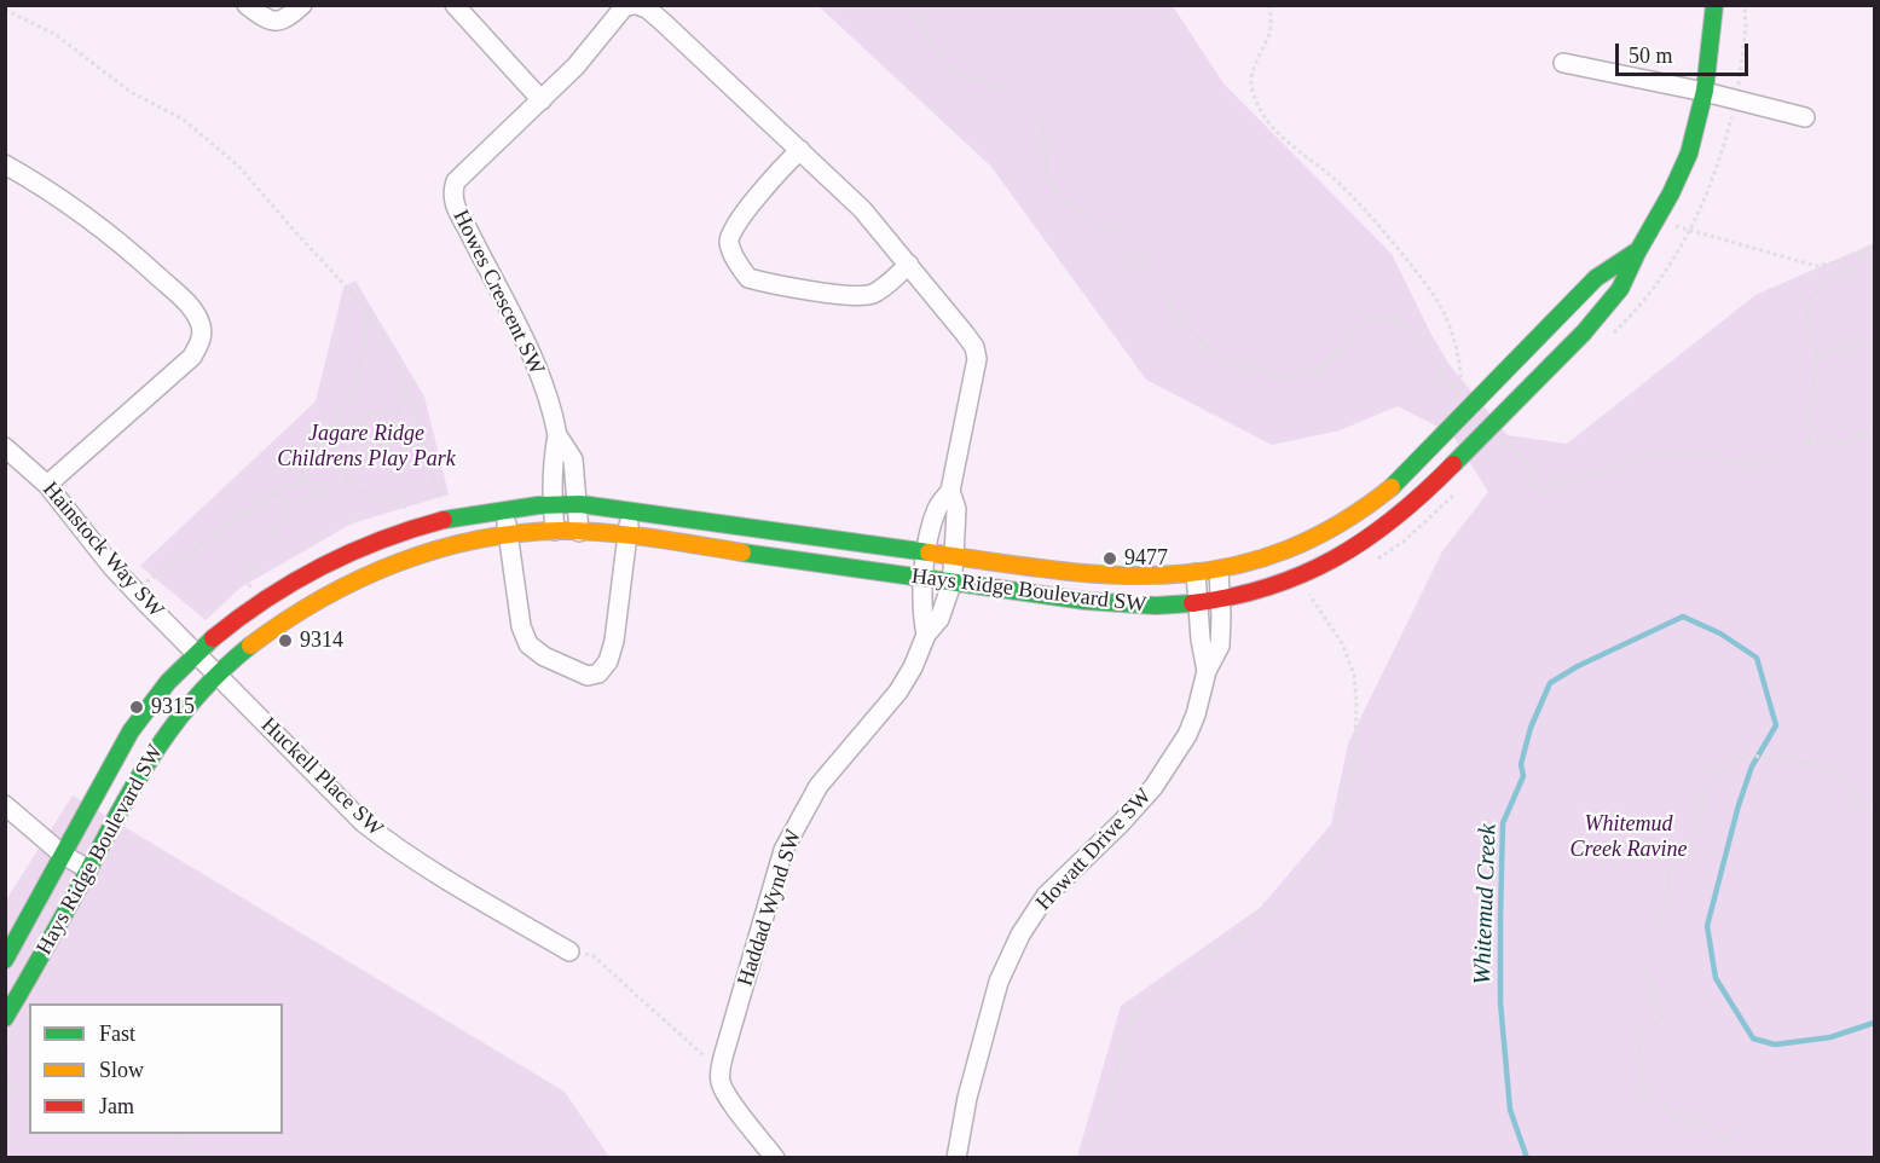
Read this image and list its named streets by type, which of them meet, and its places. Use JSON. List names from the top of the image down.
{
  "streets": {
    "street": [
      "Howes Crescent SW",
      "Hainstock Way SW",
      "Hays Ridge Boulevard SW",
      "Huckell Place SW",
      "Howatt Drive SW",
      "Haddad Wynd SW"
    ]
  },
  "crossings": [
    ["Howes Crescent SW", "Hays Ridge Boulevard SW"],
    ["Howes Crescent SW", "Haddad Wynd SW"],
    ["Hainstock Way SW", "Hays Ridge Boulevard SW"],
    ["Hainstock Way SW", "Huckell Place SW"],
    ["Hays Ridge Boulevard SW", "Huckell Place SW"],
    ["Hays Ridge Boulevard SW", "Howatt Drive SW"],
    ["Hays Ridge Boulevard SW", "Haddad Wynd SW"]
  ],
  "water": ["Whitemud Creek"],
  "parks": ["Jagare Ridge Childrens Play Park", "Whitemud Creek Ravine"],
  "places": ["9477", "9314", "9315"],
  "legend": ["Fast", "Slow", "Jam"],
  "scale_bar": "50 m"
}
